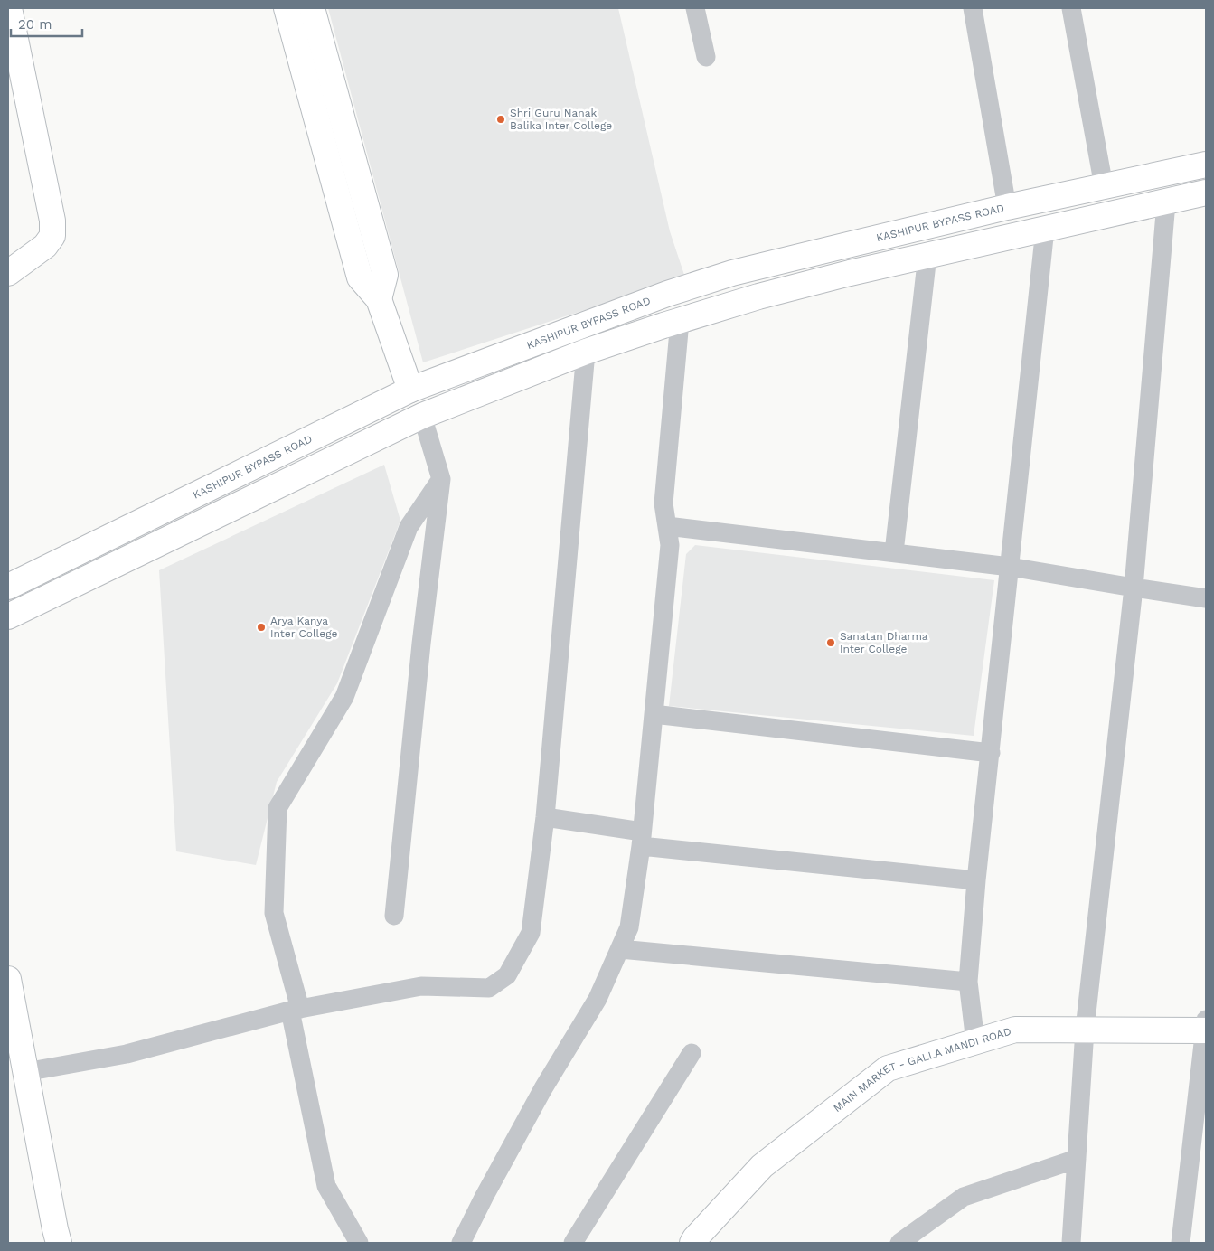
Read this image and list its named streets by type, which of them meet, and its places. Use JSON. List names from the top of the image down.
{
  "streets": {
    "main road": ["KASHIPUR BYPASS ROAD", "MAIN MARKET - GALLA MANDI ROAD"]
  },
  "places": ["Shri Guru Nanak Balika Inter College", "Arya Kanya Inter College", "Sanatan Dharma Inter College"],
  "scale_bar": "20 m"
}
